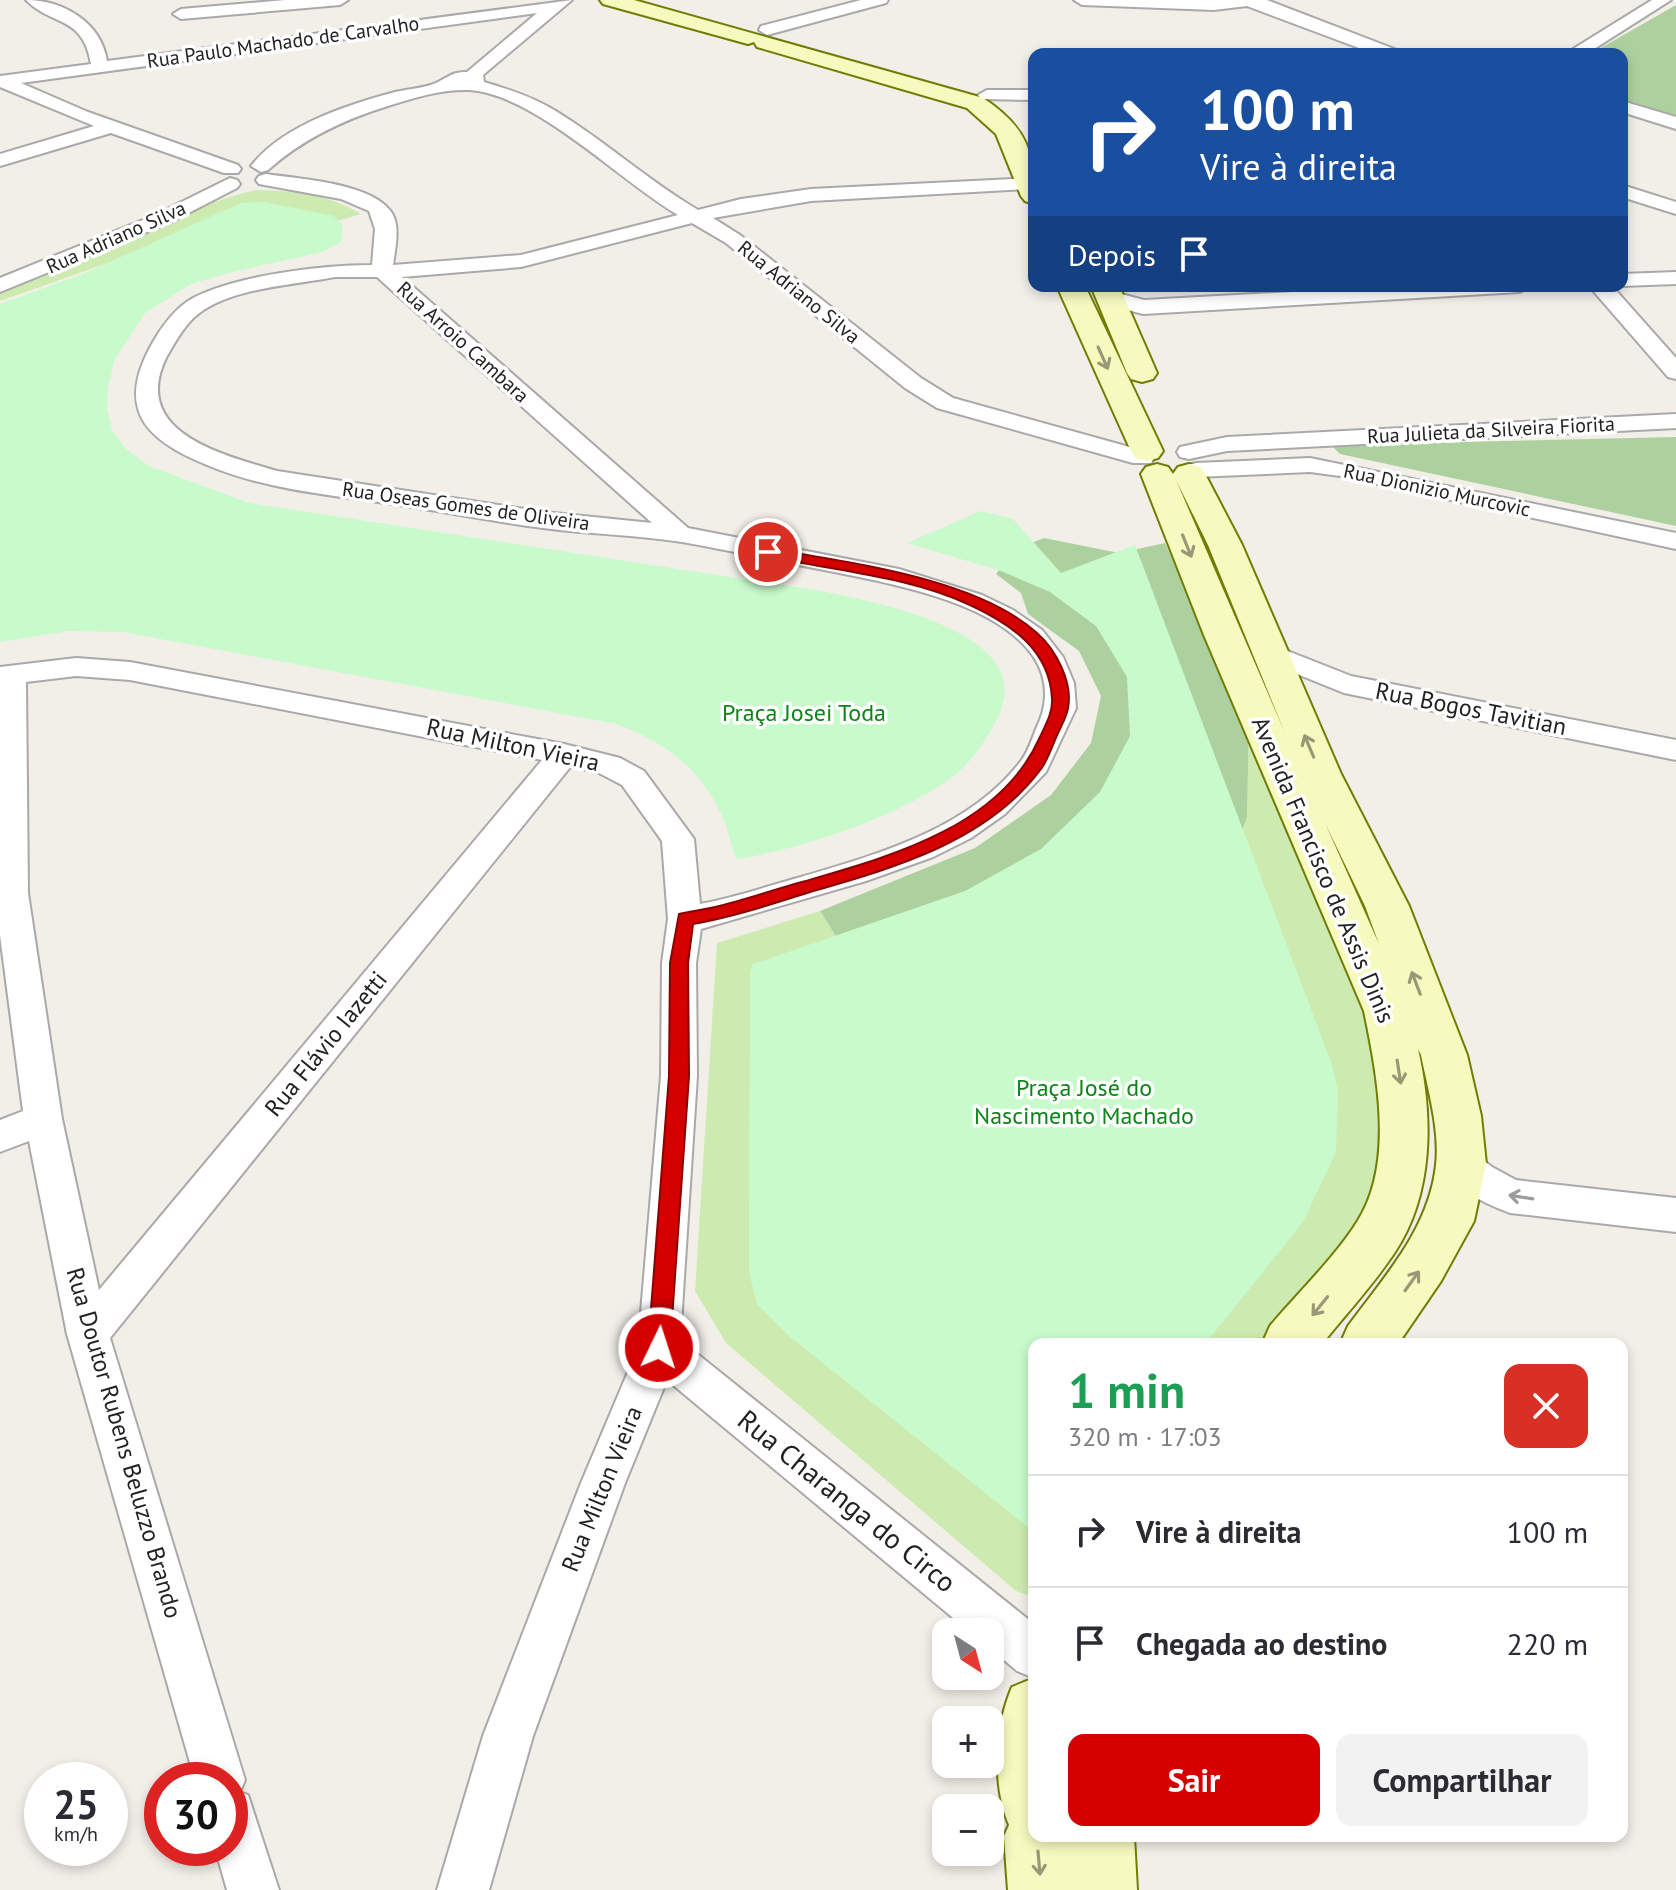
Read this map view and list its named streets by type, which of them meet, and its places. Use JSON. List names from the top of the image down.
{
  "streets": {
    "main road": ["Avenida Francisco de Assis Dinis"],
    "street": [
      "Rua Paulo Machado de Carvalho",
      "Rua Adriano Silva",
      "Rua Arroio Cambara",
      "Rua Julieta da Silveira Fiorita",
      "Rua Dionizio Murcovic",
      "Rua Oseas Gomes de Oliveira",
      "Rua Bogos Tavitian",
      "Rua Milton Vieira",
      "Rua Flávio Iazetti",
      "Rua Doutor Rubens Beluzzo Brando",
      "Rua Charanga do Circo"
    ]
  },
  "crossings": [
    ["Rua Adriano Silva", "Rua Arroio Cambara"],
    ["Rua Adriano Silva", "Rua Julieta da Silveira Fiorita"],
    ["Rua Adriano Silva", "Rua Dionizio Murcovic"],
    ["Rua Adriano Silva", "Rua Oseas Gomes de Oliveira"],
    ["Rua Adriano Silva", "Avenida Francisco de Assis Dinis"],
    ["Rua Arroio Cambara", "Rua Oseas Gomes de Oliveira"],
    ["Rua Julieta da Silveira Fiorita", "Rua Dionizio Murcovic"],
    ["Rua Julieta da Silveira Fiorita", "Avenida Francisco de Assis Dinis"],
    ["Rua Dionizio Murcovic", "Avenida Francisco de Assis Dinis"],
    ["Rua Oseas Gomes de Oliveira", "Rua Milton Vieira"],
    ["Rua Bogos Tavitian", "Avenida Francisco de Assis Dinis"],
    ["Rua Milton Vieira", "Rua Flávio Iazetti"],
    ["Rua Milton Vieira", "Rua Doutor Rubens Beluzzo Brando"],
    ["Rua Milton Vieira", "Rua Charanga do Circo"],
    ["Rua Flávio Iazetti", "Rua Doutor Rubens Beluzzo Brando"]
  ],
  "parks": ["Praça Josei Toda", "Praça José do Nascimento Machado"],
  "north": "bottom right",
  "page": {
    "turn": ["100 m", "Vire à direita"],
    "then": "Depois",
    "heading": ["1 min", "320 m · 17:03"],
    "list": [
      {
        "name": "Vire à direita",
        "value": "100 m"
      },
      {
        "name": "Chegada ao destino",
        "value": "220 m"
      }
    ],
    "map_buttons": ["+", "−"],
    "buttons": ["Sair", "Compartilhar"],
    "speed": "25 km/h",
    "limit": "30"
  }
}
